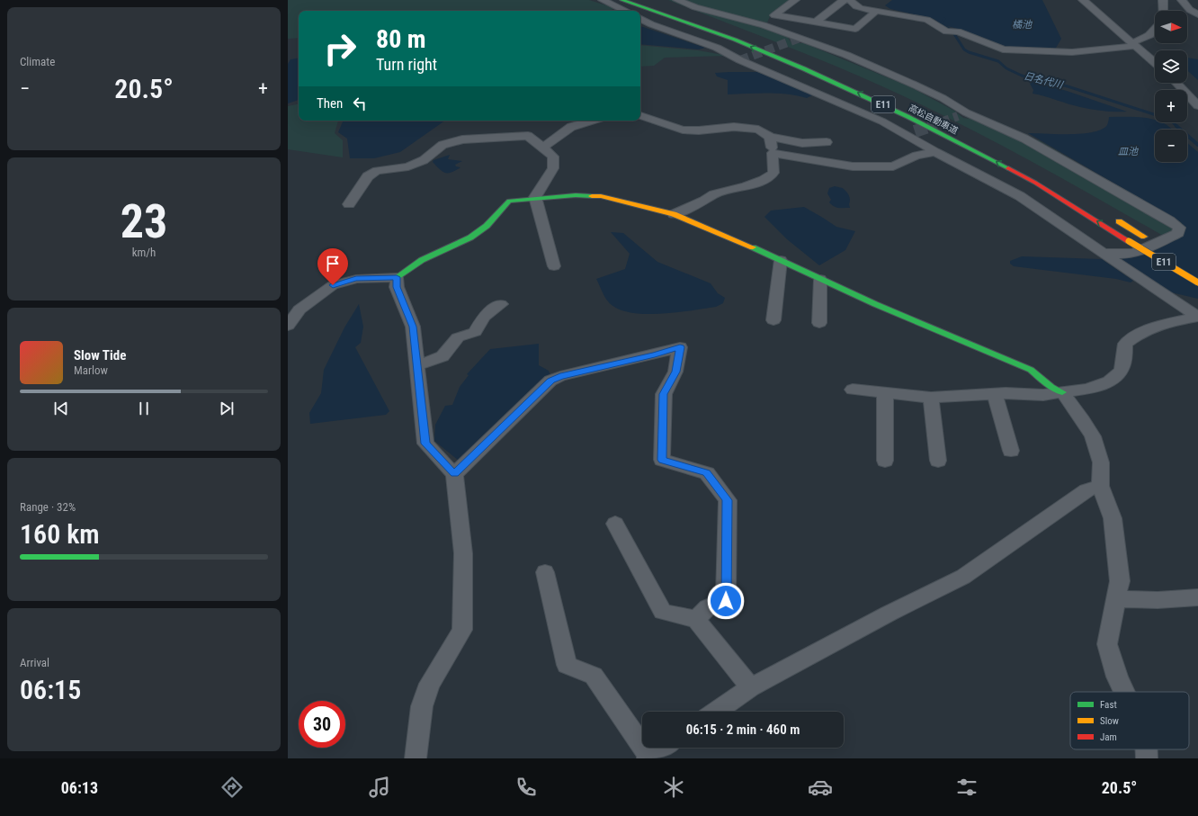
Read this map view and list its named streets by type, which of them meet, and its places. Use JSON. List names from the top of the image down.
{
  "streets": {
    "main road": ["E11", "高松自動車道"]
  },
  "one_way": ["高松自動車道"],
  "water": ["橘池", "日名代川", "皿池"],
  "legend": ["Fast", "Slow", "Jam"],
  "north": "right",
  "page": {
    "tile": [
      "Climate",
      ["23", "km/h"],
      ["Range · 32%", "160 km"],
      ["Arrival", "06:15"]
    ],
    "map_buttons": ["+", "−"],
    "turn": ["80 m", "Turn right"],
    "heat": ["−", "20.5°", "+"],
    "then": "Then",
    "song": ["Slow Tide", "Marlow"],
    "limit": "30",
    "trip": "06:15 · 2 min · 460 m",
    "tabs": ["06:13", "20.5°"]
  }
}
